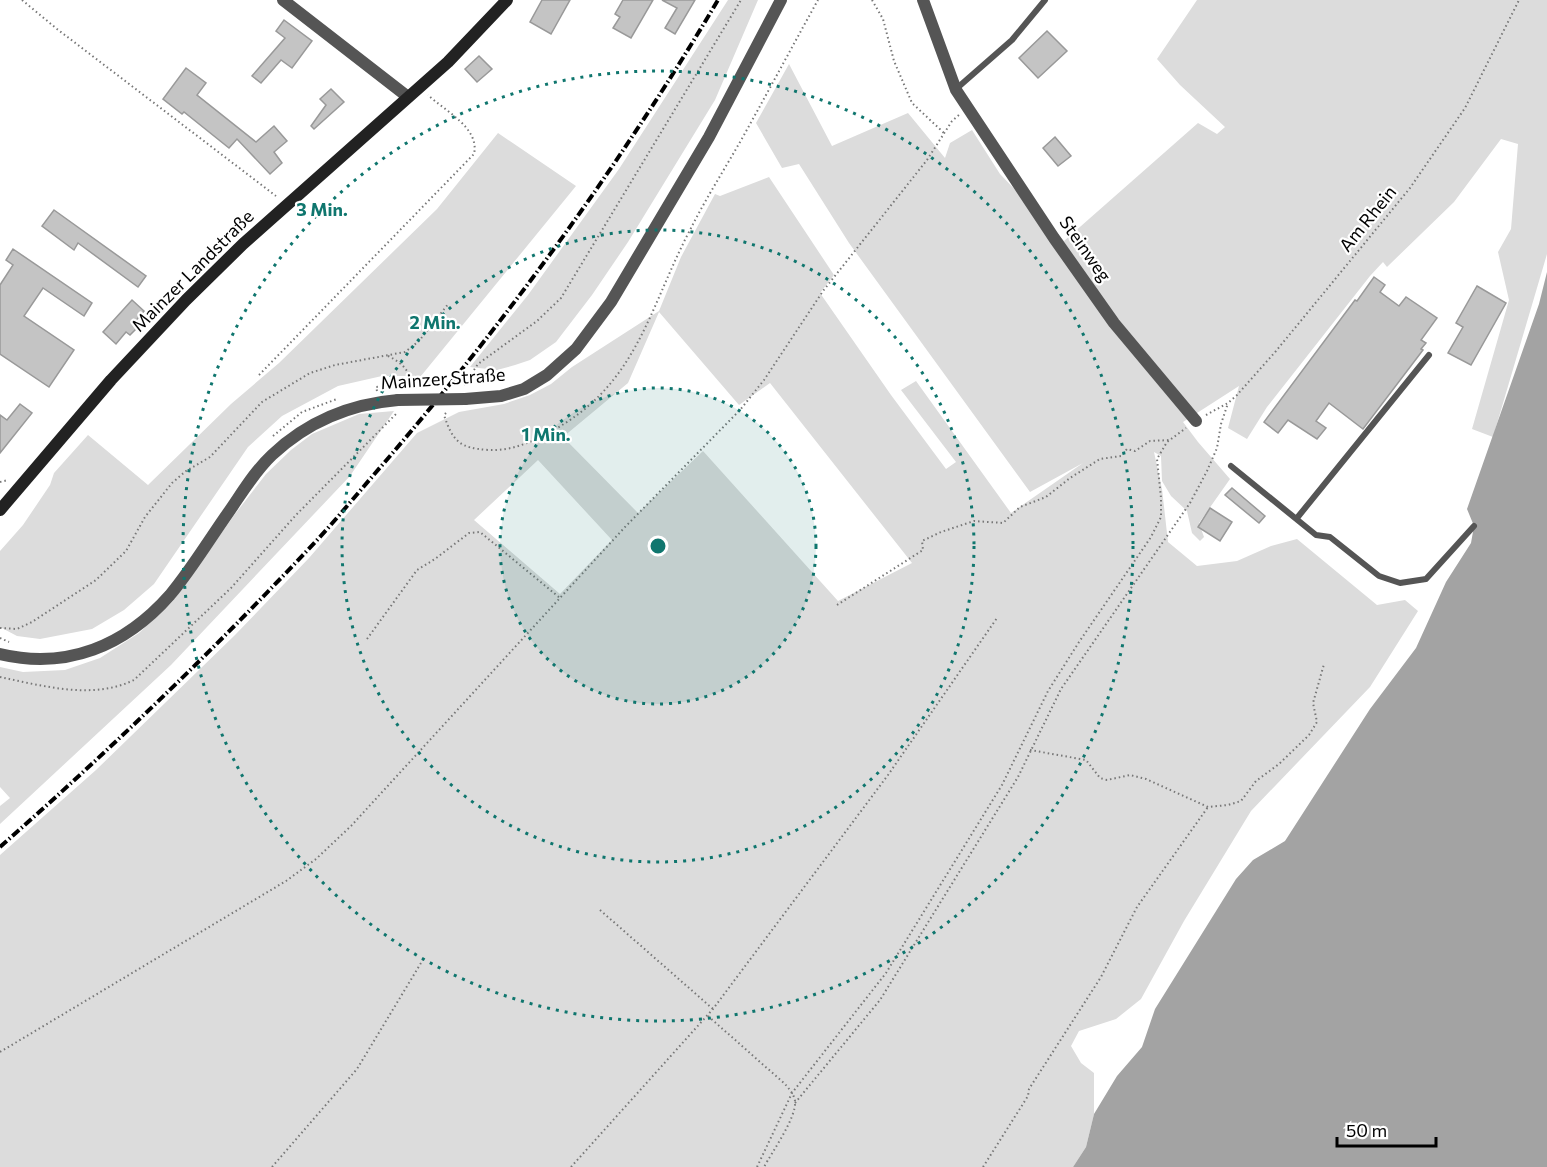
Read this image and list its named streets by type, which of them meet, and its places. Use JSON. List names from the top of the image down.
{
  "streets": {
    "main road": ["Mainzer Landstraße"],
    "street": ["Steinweg", "Mainzer Straße"],
    "path": ["Am Rhein"]
  },
  "crossings": [
    ["Am Rhein", "Steinweg"]
  ],
  "scale_bar": "50 m",
  "rings": ["3 Min.", "2 Min.", "1 Min."]
}
